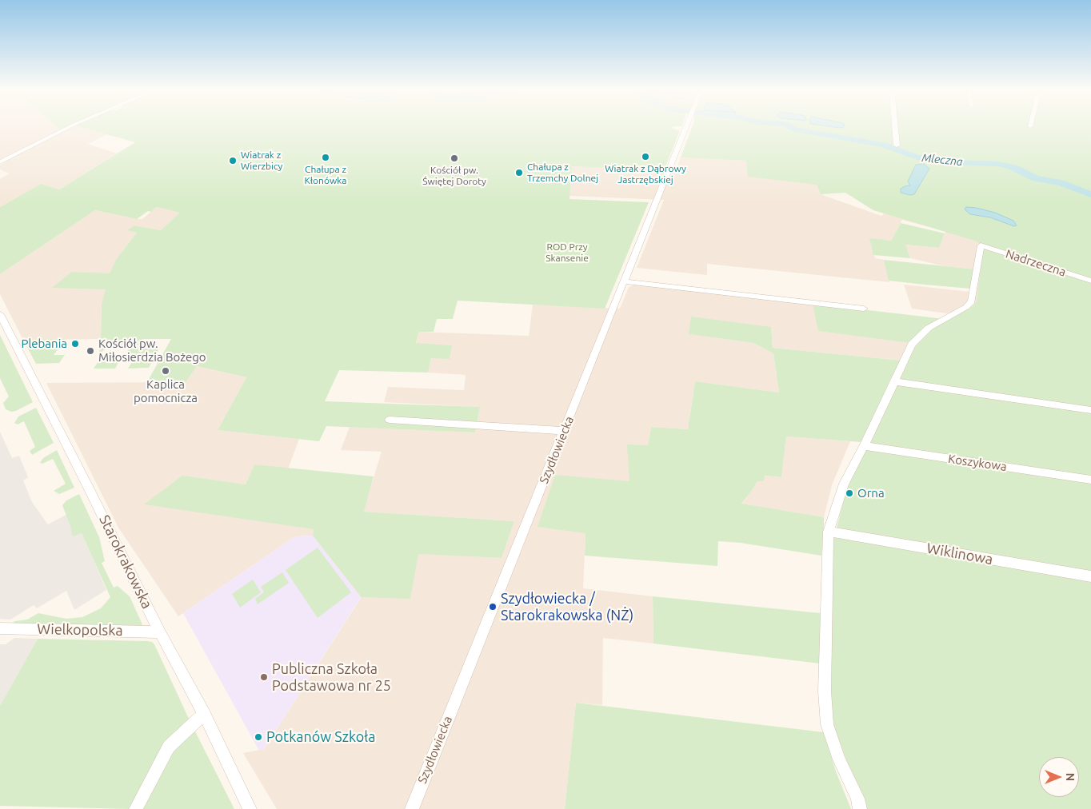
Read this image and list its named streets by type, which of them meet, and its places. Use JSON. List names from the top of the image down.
{
  "streets": {
    "street": [
      "Nadrzeczna",
      "Szydłowiecka",
      "Koszykowa",
      "Wiklinowa",
      "Starokrakowska",
      "Wielkopolska"
    ]
  },
  "crossings": [
    ["Starokrakowska", "Wielkopolska"]
  ],
  "water": ["Mleczna"],
  "parks": ["ROD Przy Skansenie"],
  "places": [
    "Wiatrak z Dąbrowy Jastrzębskiej",
    "Chałupa z Kłonówka",
    "Kościół pw. Świętej Doroty",
    "Wiatrak z Wierzbicy",
    "Chałupa z Trzemchy Dolnej",
    "Plebania",
    "Kościół pw. Miłosierdzia Bożego",
    "Kaplica pomocnicza",
    "Orna",
    "Szydłowiecka / Starokrakowska (NŻ)",
    "Publiczna Szkoła Podstawowa nr 25",
    "Potkanów Szkoła"
  ],
  "north": "right"
}
